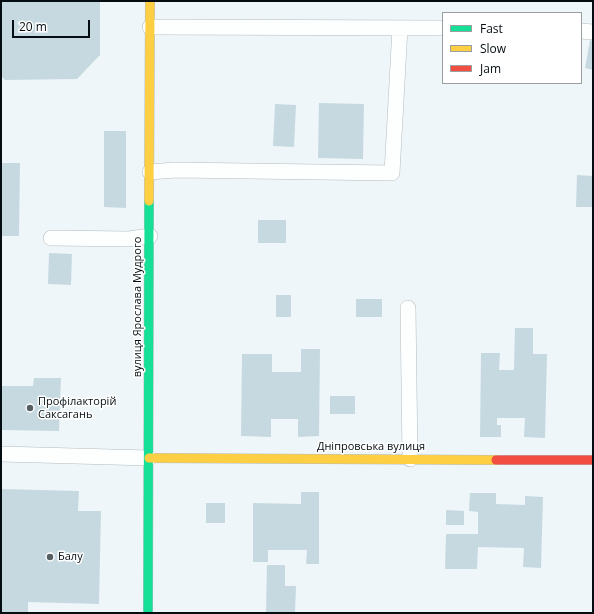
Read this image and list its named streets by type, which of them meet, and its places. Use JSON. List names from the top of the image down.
{
  "streets": {
    "street": ["вулиця Ярослава Мудрого", "Дніпровська вулиця"]
  },
  "crossings": [
    ["вулиця Ярослава Мудрого", "Дніпровська вулиця"]
  ],
  "places": ["Профілакторій Саксагань", "Балу"],
  "legend": ["Fast", "Slow", "Jam"],
  "scale_bar": "20 m"
}
